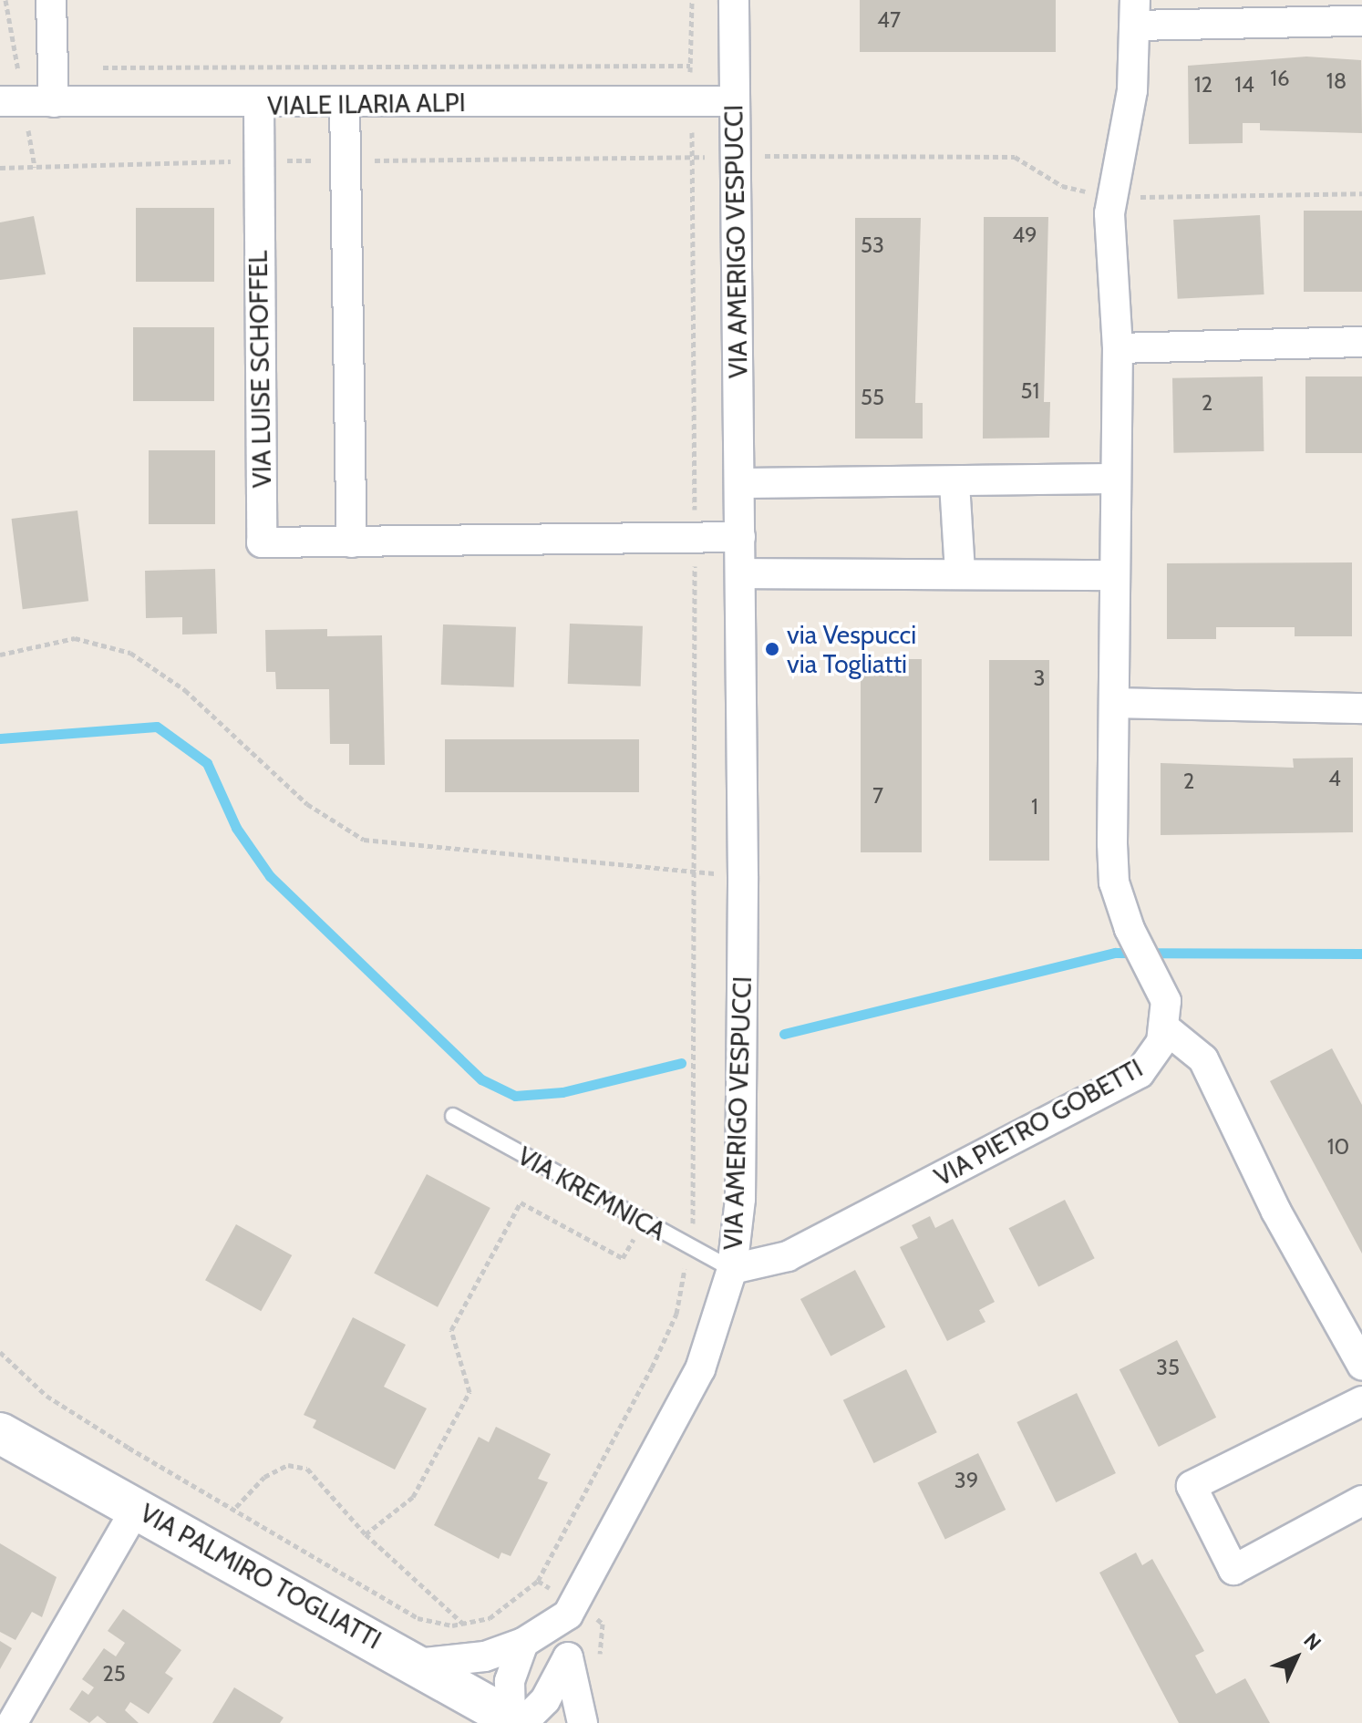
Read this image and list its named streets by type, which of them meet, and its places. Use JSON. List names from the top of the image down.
{
  "streets": {
    "street": [
      "VIALE ILARIA ALPI",
      "VIA AMERIGO VESPUCCI",
      "VIA LUISE SCHOFFEL",
      "VIA PIETRO GOBETTI",
      "VIA PALMIRO TOGLIATTI"
    ],
    "lane": ["VIA KREMNICA"]
  },
  "crossings": [
    ["VIALE ILARIA ALPI", "VIA AMERIGO VESPUCCI"],
    ["VIALE ILARIA ALPI", "VIA LUISE SCHOFFEL"],
    ["VIA AMERIGO VESPUCCI", "VIA LUISE SCHOFFEL"],
    ["VIA AMERIGO VESPUCCI", "VIA PIETRO GOBETTI"],
    ["VIA AMERIGO VESPUCCI", "VIA KREMNICA"],
    ["VIA AMERIGO VESPUCCI", "VIA PALMIRO TOGLIATTI"],
    ["VIA PIETRO GOBETTI", "VIA KREMNICA"]
  ],
  "places": ["via Vespucci via Togliatti"],
  "house_numbers": [
    "47",
    "16",
    "18",
    "12",
    "14",
    "49",
    "53",
    "51",
    "55",
    "2",
    "3",
    "4",
    "2",
    "7",
    "1",
    "10",
    "35",
    "39",
    "25"
  ],
  "north": "top right"
}
